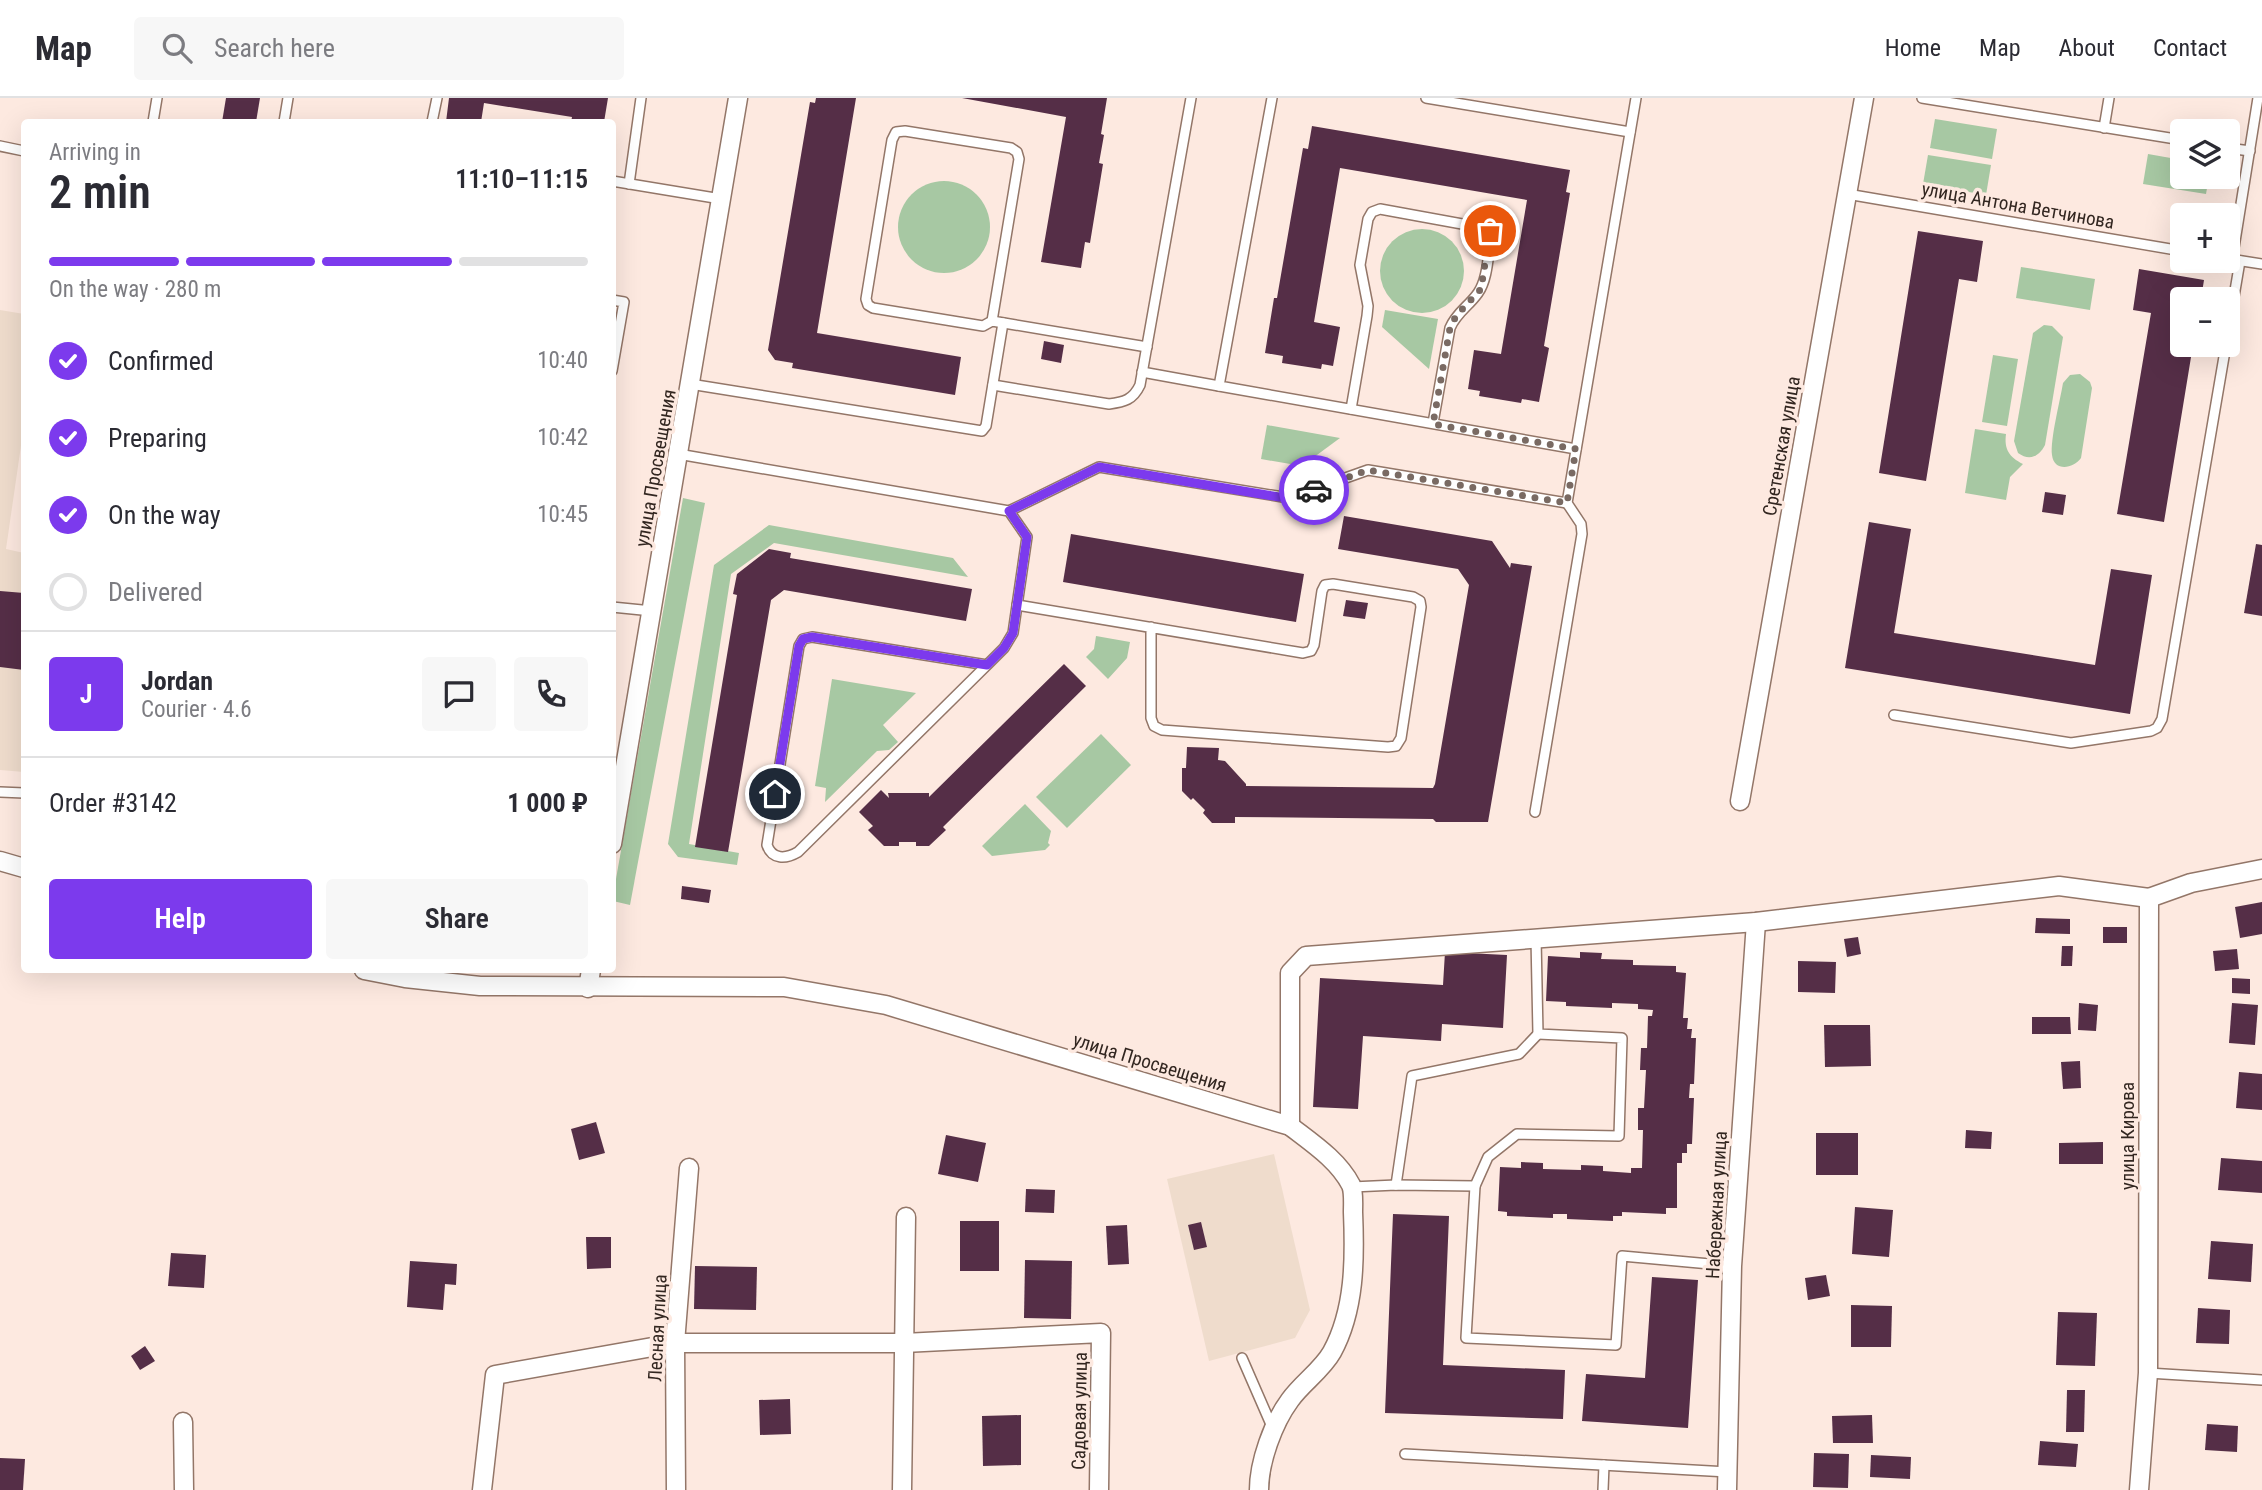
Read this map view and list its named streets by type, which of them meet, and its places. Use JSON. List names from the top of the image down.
{
  "streets": {
    "street": [
      "Сретенская улица",
      "улица Просвещения",
      "улица Кирова",
      "Набережная улица",
      "Лесная улица",
      "Садовая улица"
    ],
    "lane": ["улица Антона Ветчинова"]
  },
  "crossings": [
    ["улица Антона Ветчинова", "Сретенская улица"]
  ],
  "page": {
    "header": "Map",
    "search": "Search here",
    "nav": [
      "Home",
      "Map",
      "About",
      "Contact"
    ],
    "map_buttons": ["+", "−"],
    "heading": ["2 min", "Arriving in", "11:10–11:15"],
    "panel": [
      "Jordan",
      "Courier · 4.6",
      "Order #3142",
      "1 000 ₽"
    ],
    "bar": "On the way · 280 m",
    "list": [
      ["Confirmed", "10:40"],
      ["Preparing", "10:42"],
      ["On the way", "10:45"],
      "Delivered"
    ],
    "round": "J",
    "buttons": ["Help", "Share"]
  }
}
